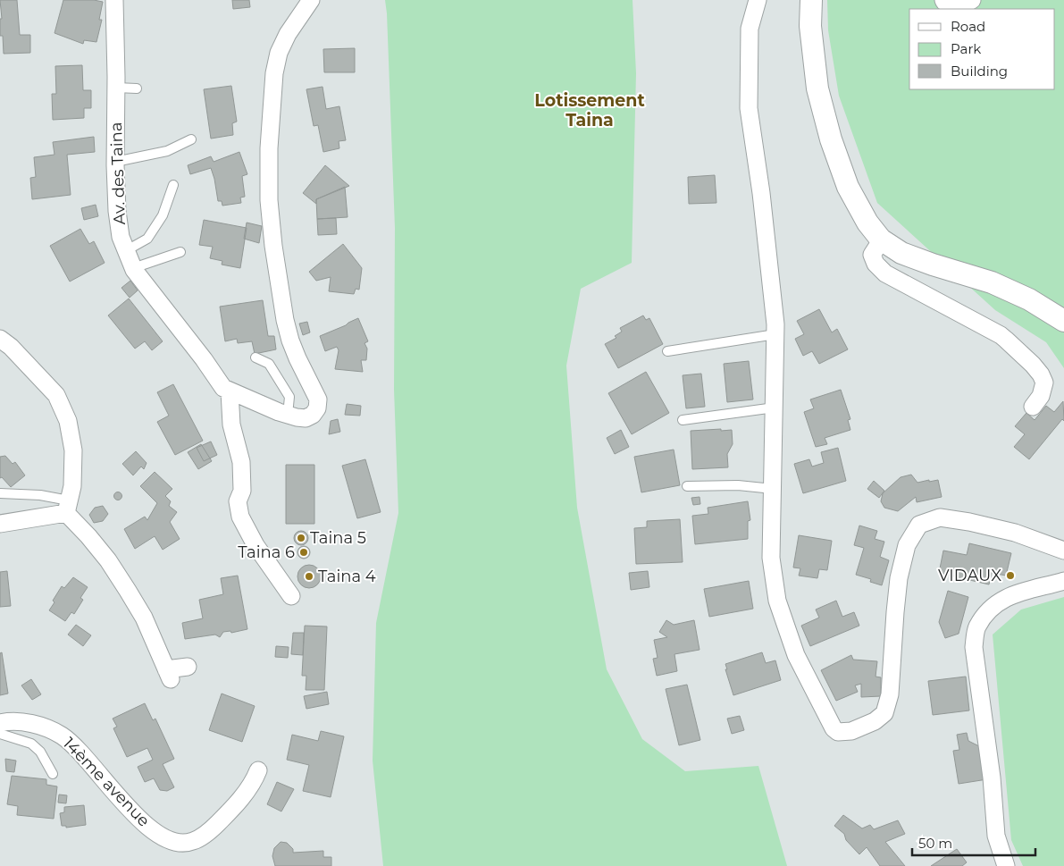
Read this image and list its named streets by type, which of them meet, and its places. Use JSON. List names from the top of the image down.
{
  "streets": {
    "street": ["Av. des Taina", "14ème avenue"]
  },
  "districts": ["Lotissement Taina"],
  "places": [
    "Taina 5",
    "Taina 6",
    "VIDAUX",
    "Taina 4"
  ],
  "legend": ["Road", "Park", "Building"],
  "scale_bar": "50 m"
}
